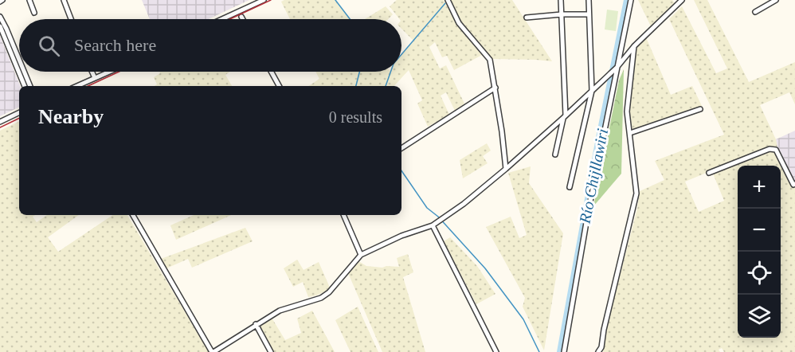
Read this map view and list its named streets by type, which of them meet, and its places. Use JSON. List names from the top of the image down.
{
  "water": ["Río Chijllawiri"],
  "page": {
    "search": "Search here",
    "heading": ["Nearby", "0 results"],
    "map_buttons": ["+", "−"]
  }
}
